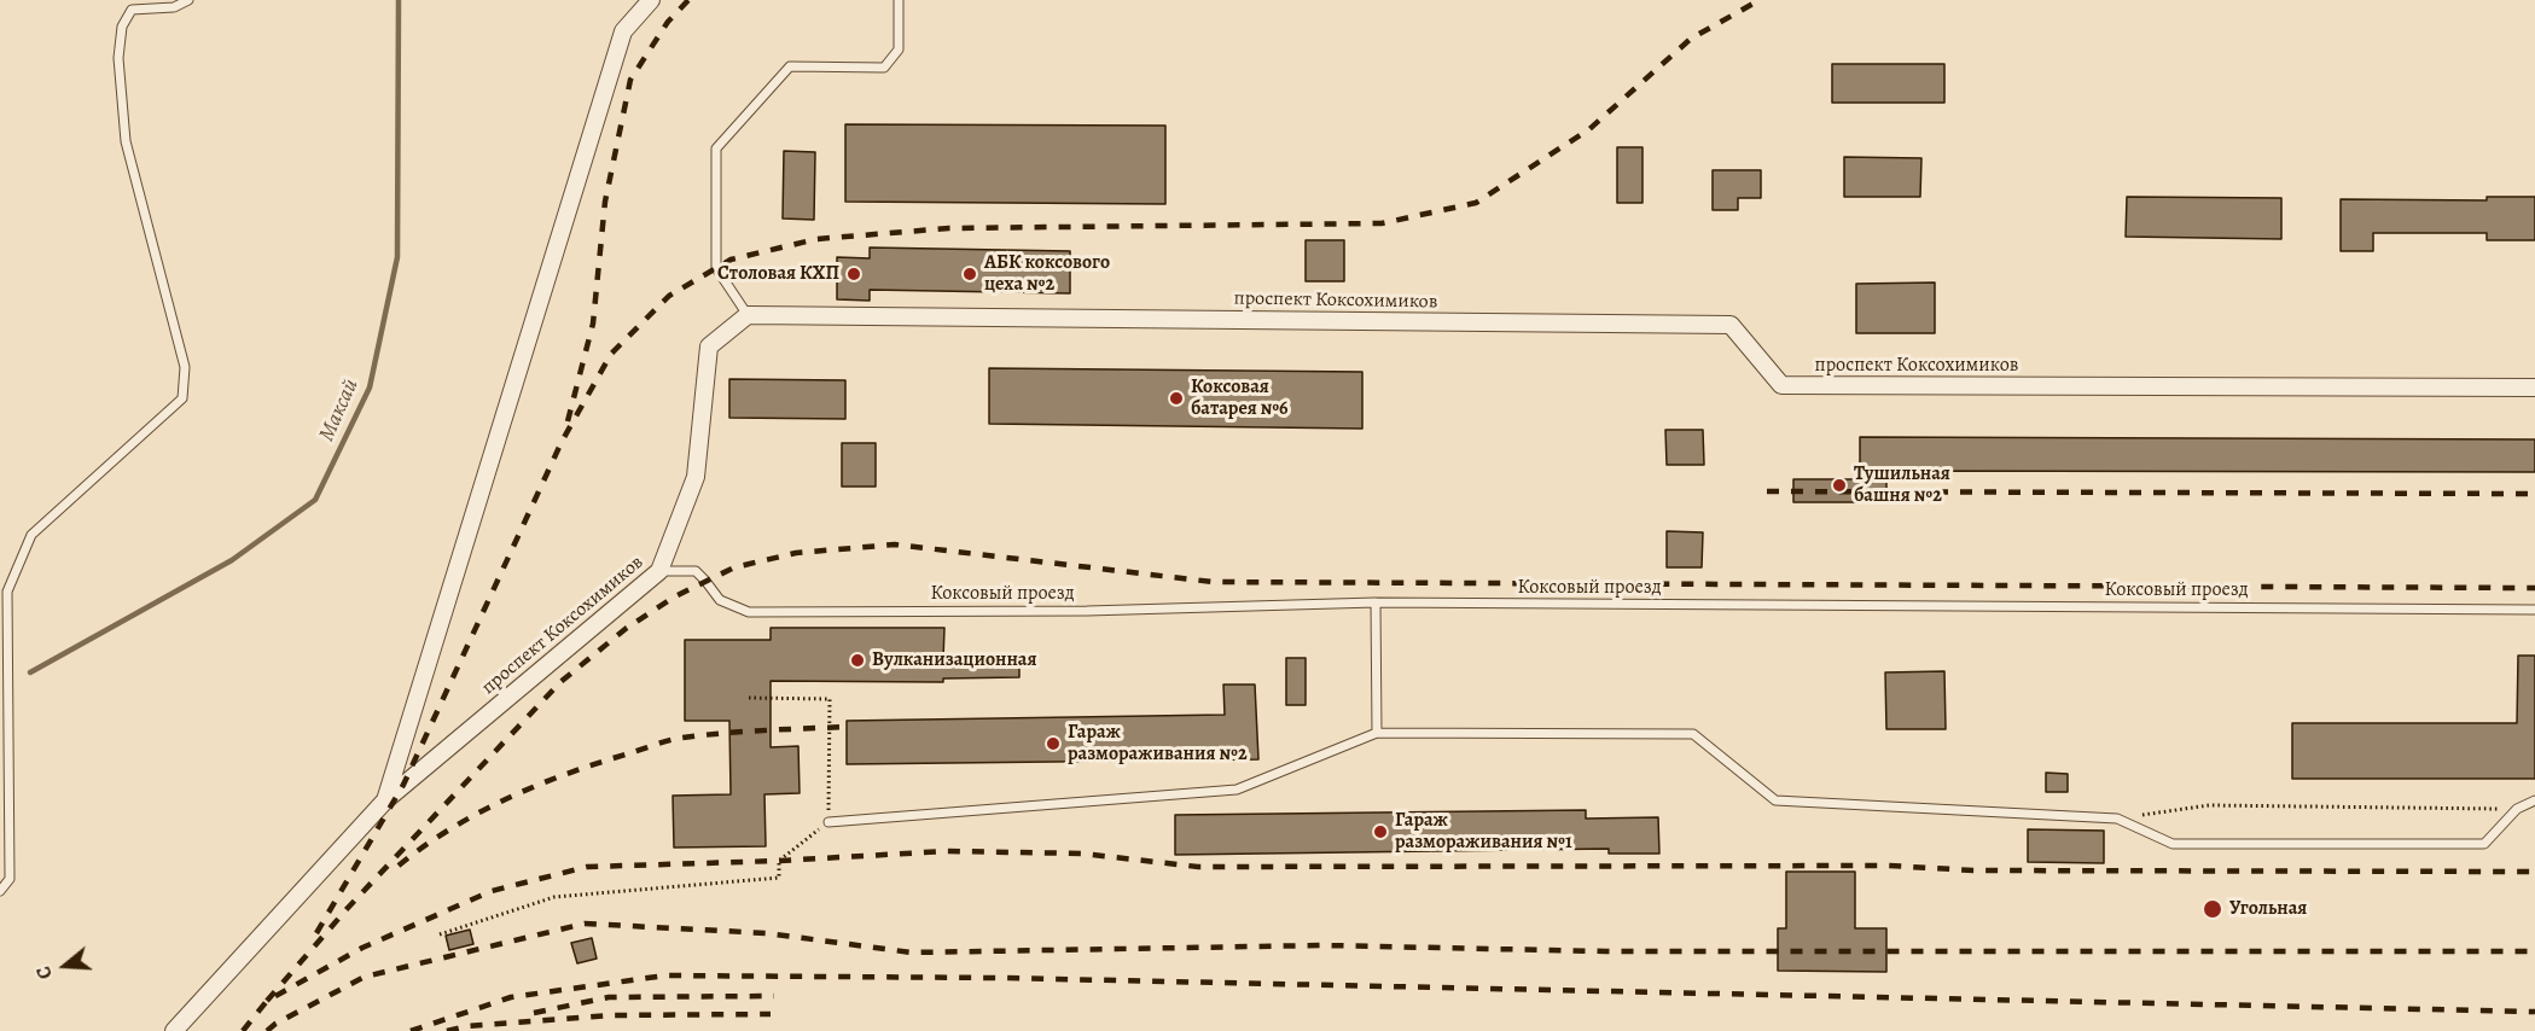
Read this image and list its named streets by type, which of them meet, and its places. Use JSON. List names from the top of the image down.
{
  "streets": {
    "street": ["проспект Коксохимиков"],
    "lane": ["Коксовый проезд"]
  },
  "crossings": [
    ["проспект Коксохимиков", "Коксовый проезд"]
  ],
  "water": ["Максай"],
  "places": [
    "Столовая КХП",
    "АБК коксового цеха №2",
    "Коксовая батарея №6",
    "Тушильная башня №2",
    "Вулканизационная",
    "Гараж размораживания №2",
    "Гараж размораживания №1",
    "Угольная"
  ],
  "north": "left"
}
